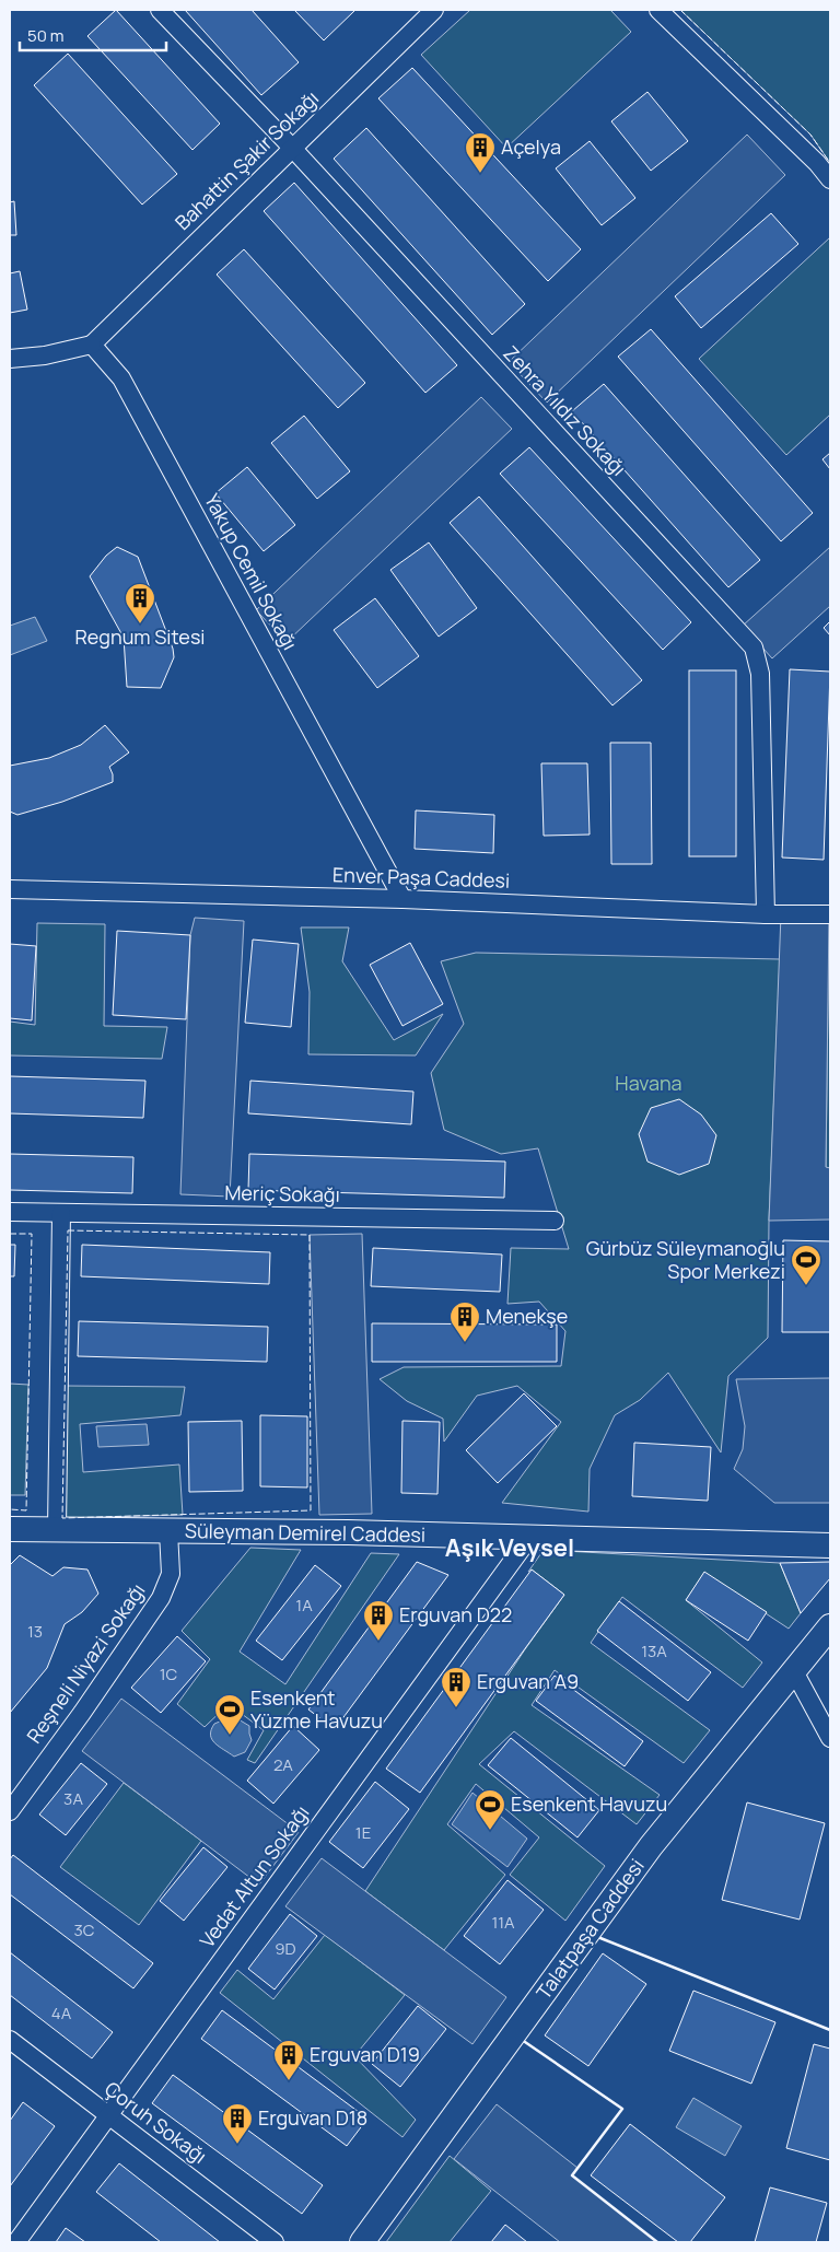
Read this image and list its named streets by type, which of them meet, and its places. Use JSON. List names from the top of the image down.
{
  "streets": {
    "main road": ["Süleyman Demirel Caddesi", "Talatpaşa Caddesi"],
    "street": [
      "Bahattin Şakir Sokağı",
      "Zehra Yıldız Sokağı",
      "Yakup Cemil Sokağı",
      "Enver Paşa Caddesi",
      "Meriç Sokağı",
      "Reşneli Niyazi Sokağı",
      "Vedat Altun Sokağı",
      "Çoruh Sokağı"
    ]
  },
  "crossings": [
    ["Bahattin Şakir Sokağı", "Zehra Yıldız Sokağı"],
    ["Bahattin Şakir Sokağı", "Yakup Cemil Sokağı"],
    ["Zehra Yıldız Sokağı", "Enver Paşa Caddesi"],
    ["Yakup Cemil Sokağı", "Enver Paşa Caddesi"],
    ["Süleyman Demirel Caddesi", "Reşneli Niyazi Sokağı"],
    ["Süleyman Demirel Caddesi", "Vedat Altun Sokağı"],
    ["Vedat Altun Sokağı", "Çoruh Sokağı"]
  ],
  "districts": ["Aşık Veysel"],
  "parks": ["Havana"],
  "places": {
    "building": [
      "Açelya",
      "Regnum Sitesi",
      "Menekşe",
      "Erguvan D22",
      "Erguvan A9",
      "Erguvan D19",
      "Erguvan D18"
    ],
    "sports": ["Gürbüz Süleymanoğlu Spor Merkezi", "Esenkent Yüzme Havuzu", "Esenkent Havuzu"]
  },
  "house_numbers": [
    "1A",
    "13",
    "13A",
    "1C",
    "2A",
    "3A",
    "1E",
    "11A",
    "3C",
    "9D",
    "4A"
  ],
  "scale_bar": "50 m"
}
